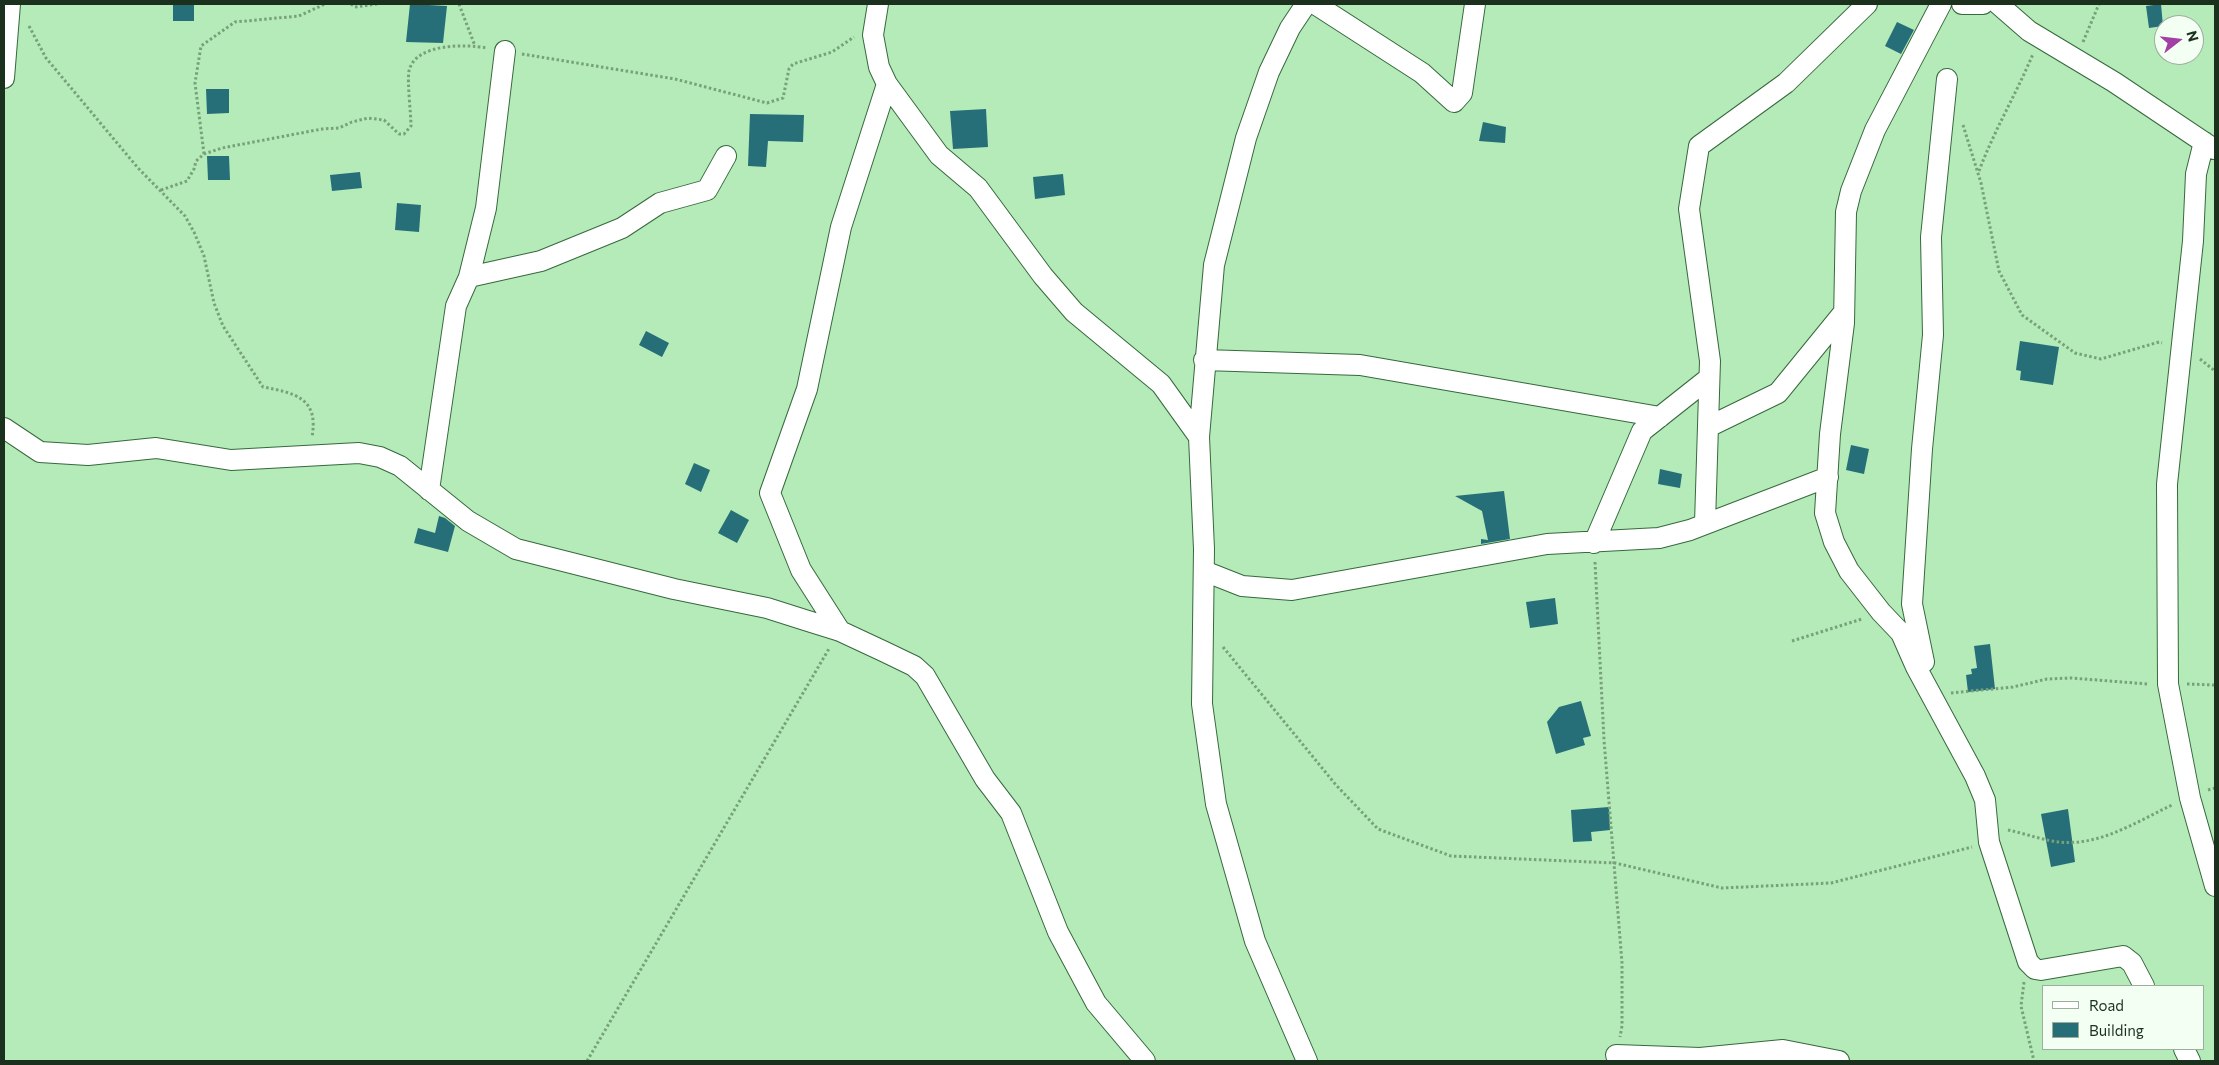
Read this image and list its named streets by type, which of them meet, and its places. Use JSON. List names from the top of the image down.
{
  "legend": ["Road", "Building"],
  "north": "right"
}
